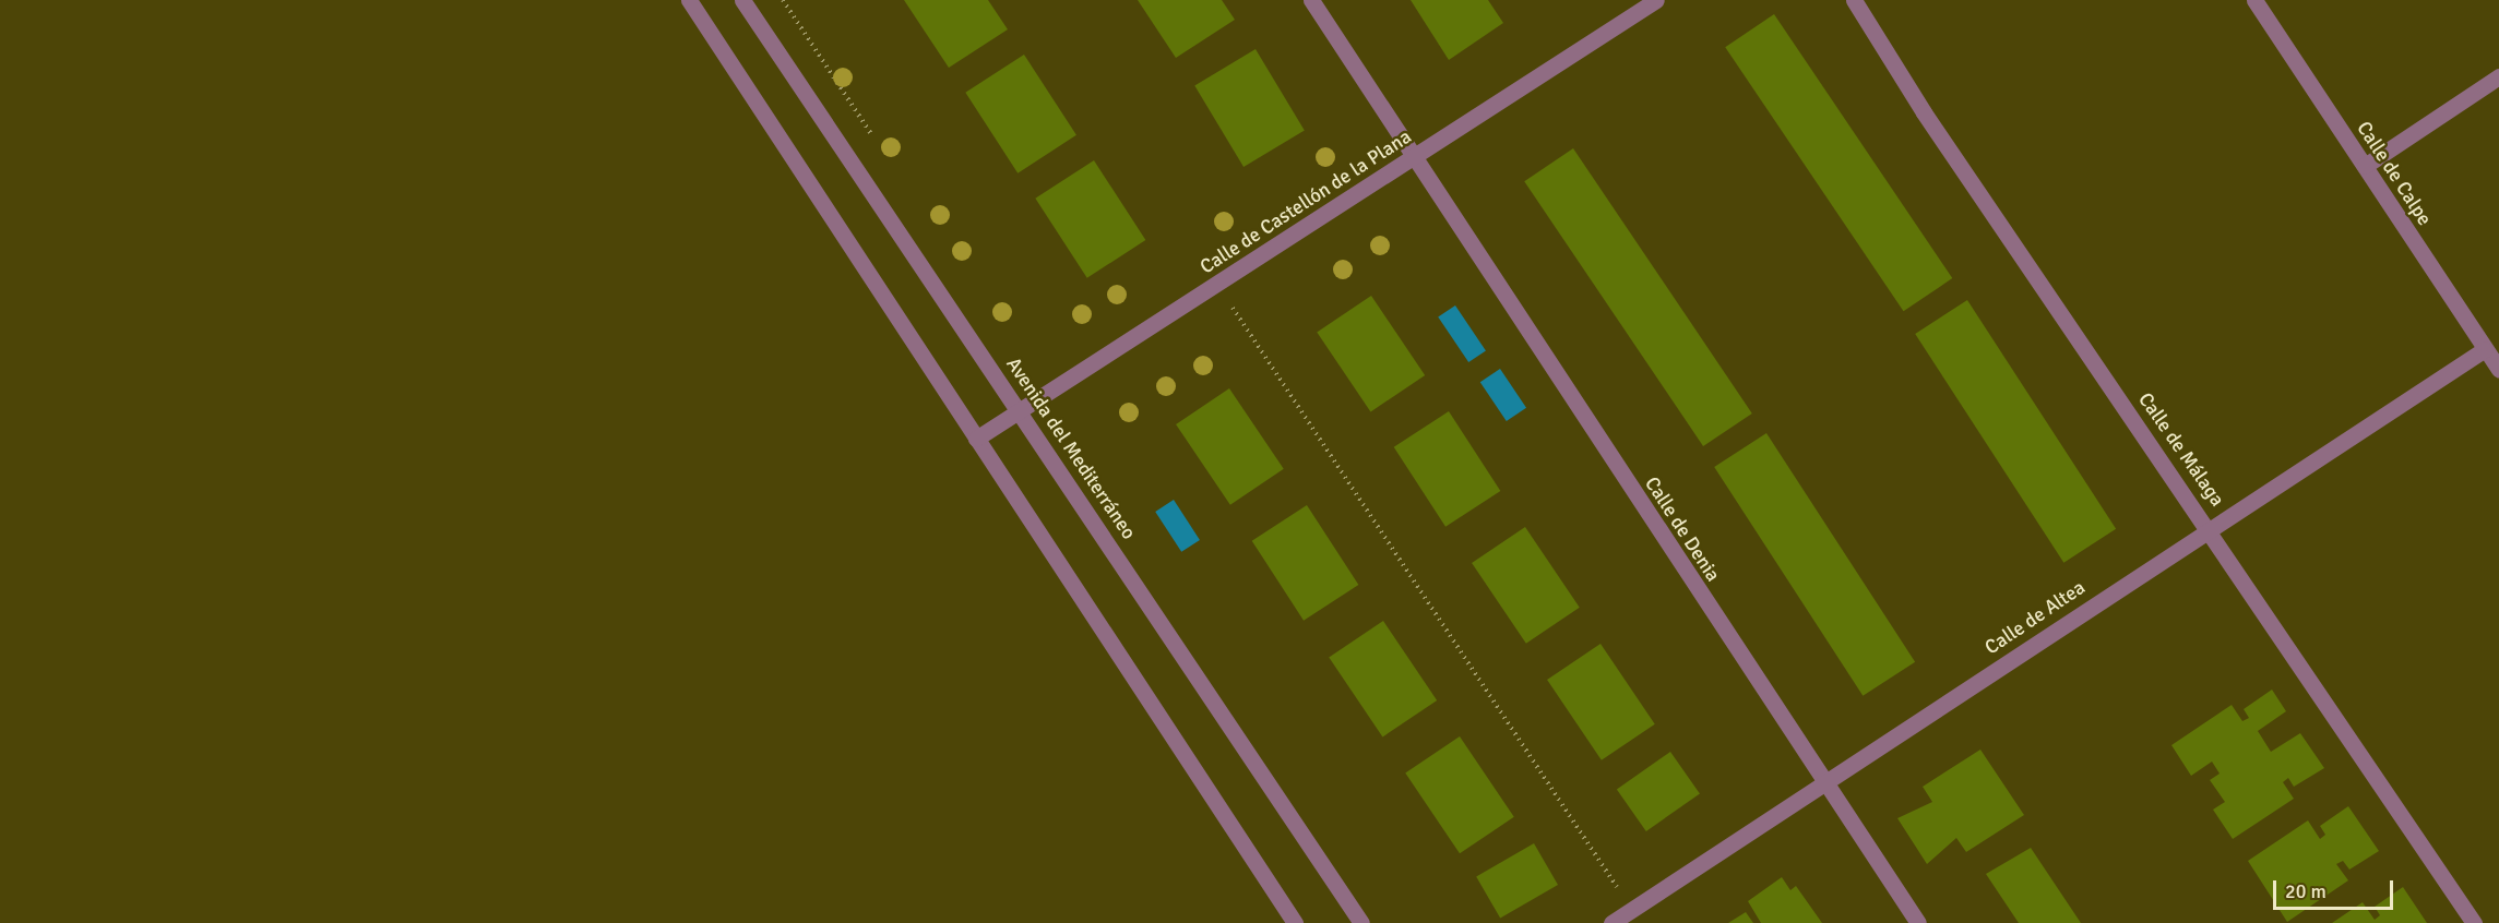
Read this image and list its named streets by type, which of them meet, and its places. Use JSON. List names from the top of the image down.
{
  "streets": {
    "street": [
      "Calle de Calpe",
      "Calle de Castellón de la Plana",
      "Avenida del Mediterráneo",
      "Calle de Málaga",
      "Calle de Denia",
      "Calle de Altea"
    ]
  },
  "crossings": [
    ["Calle de Calpe", "Calle de Altea"],
    ["Calle de Castellón de la Plana", "Avenida del Mediterráneo"],
    ["Calle de Castellón de la Plana", "Calle de Denia"],
    ["Calle de Málaga", "Calle de Altea"],
    ["Calle de Denia", "Calle de Altea"]
  ],
  "scale_bar": "20 m"
}
